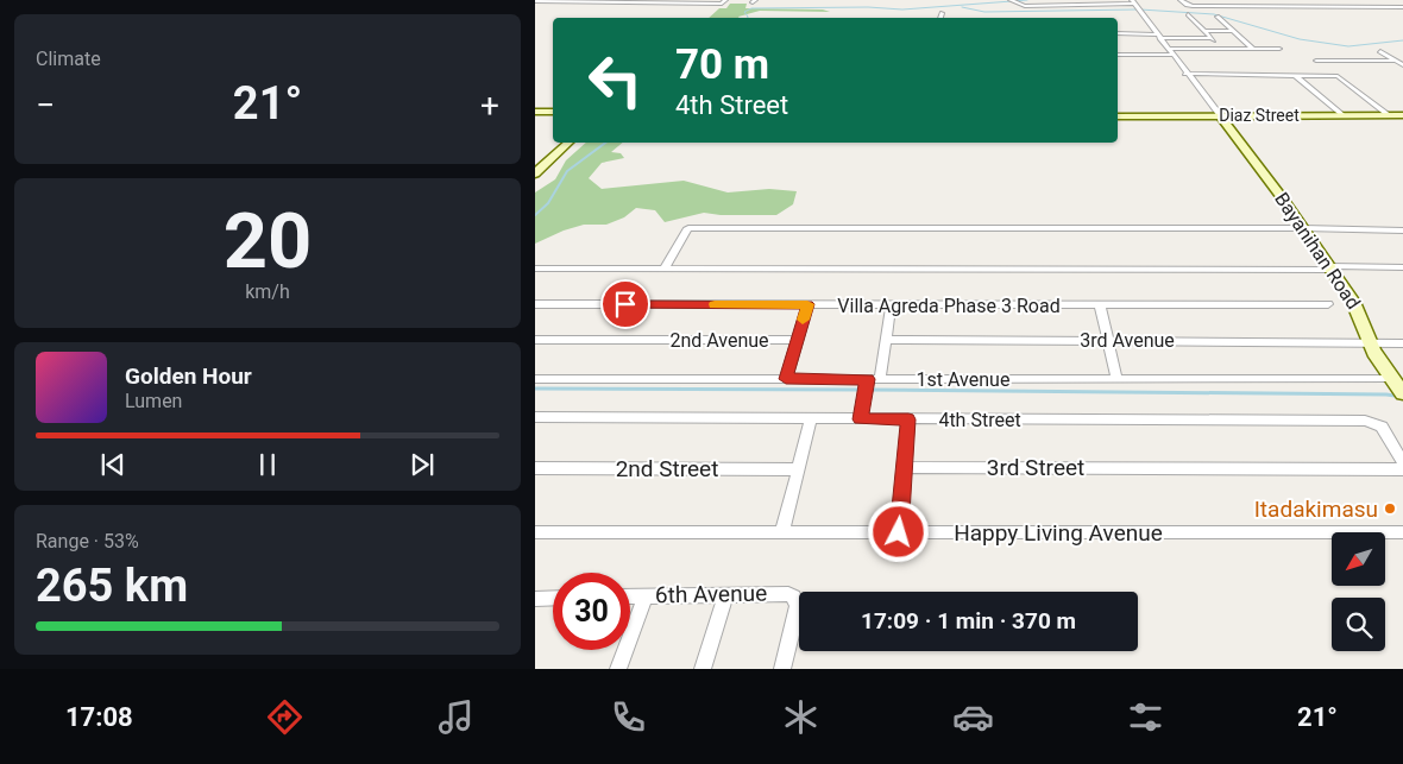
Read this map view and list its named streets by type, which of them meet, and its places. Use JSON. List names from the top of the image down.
{
  "streets": {
    "street": [
      "Diaz Street",
      "Bayanihan Road",
      "Villa Agreda Phase 3 Road",
      "2nd Avenue",
      "3rd Avenue",
      "1st Avenue",
      "4th Street",
      "3rd Street",
      "2nd Street",
      "Happy Living Avenue",
      "6th Avenue"
    ]
  },
  "crossings": [
    ["Diaz Street", "Bayanihan Road"],
    ["Bayanihan Road", "3rd Avenue"],
    ["Bayanihan Road", "1st Avenue"]
  ],
  "places": ["Itadakimasu"],
  "north": "bottom left",
  "page": {
    "tile": [
      "Climate",
      ["20", "km/h"],
      ["Range · 53%", "265 km"]
    ],
    "turn": ["70 m", "4th Street"],
    "heat": ["−", "21°", "+"],
    "song": ["Golden Hour", "Lumen"],
    "limit": "30",
    "trip": "17:09 · 1 min · 370 m",
    "tabs": ["17:08", "21°"]
  }
}
